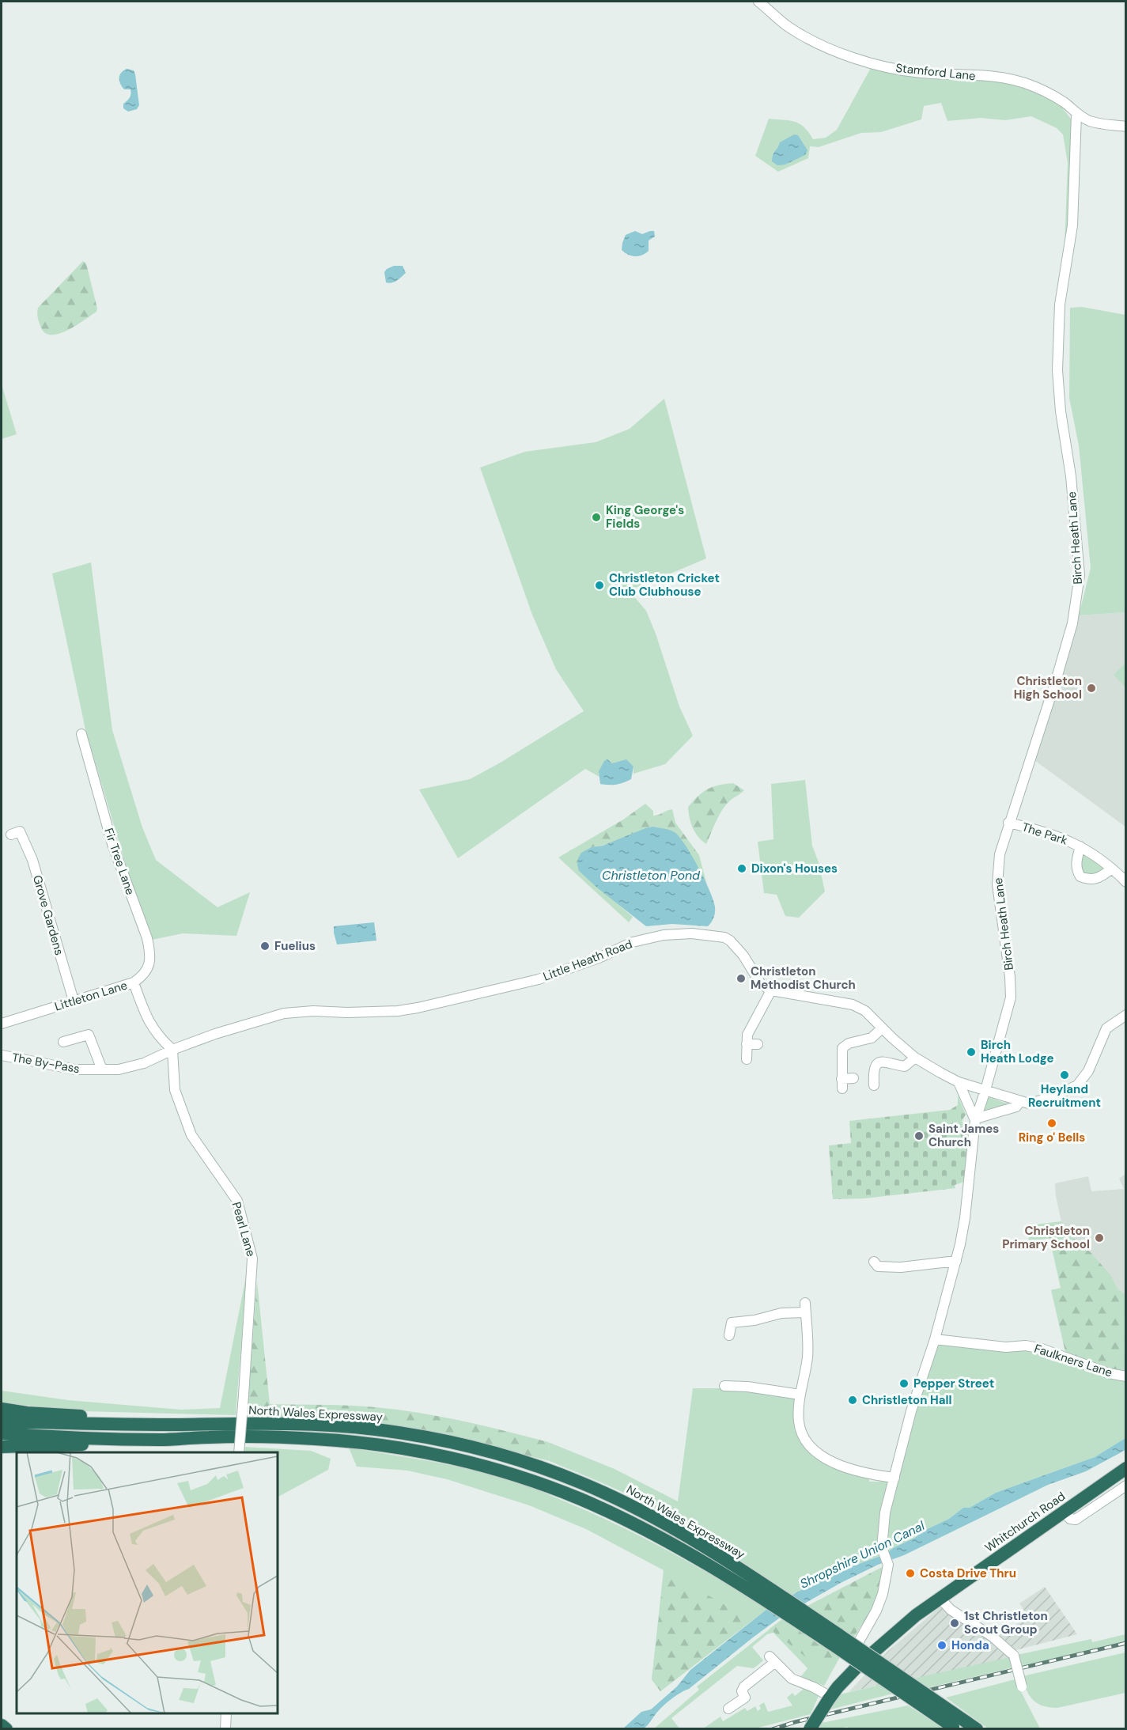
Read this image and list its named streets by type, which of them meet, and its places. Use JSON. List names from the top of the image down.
{
  "streets": {
    "highway": ["North Wales Expressway", "Whitchurch Road"],
    "street": [
      "Stamford Lane",
      "Birch Heath Lane",
      "The Park",
      "Fir Tree Lane",
      "Grove Gardens",
      "Little Heath Road",
      "Littleton Lane",
      "The By-Pass",
      "Pearl Lane",
      "Faulkners Lane"
    ]
  },
  "crossings": [
    ["Stamford Lane", "Birch Heath Lane"],
    ["Birch Heath Lane", "The Park"],
    ["Fir Tree Lane", "Littleton Lane"],
    ["Grove Gardens", "Littleton Lane"],
    ["Little Heath Road", "Littleton Lane"],
    ["Little Heath Road", "The By-Pass"],
    ["Little Heath Road", "Pearl Lane"],
    ["Littleton Lane", "The By-Pass"],
    ["Littleton Lane", "Pearl Lane"],
    ["The By-Pass", "Pearl Lane"]
  ],
  "water": ["Christleton Pond", "Shropshire Union Canal"],
  "places": [
    "King George's Fields",
    "Christleton Cricket Club Clubhouse",
    "Christleton High School",
    "Dixon's Houses",
    "Fuelius",
    "Christleton Methodist Church",
    "Birch Heath Lodge",
    "Heyland Recruitment",
    "Ring o' Bells",
    "Saint James Church",
    "Christleton Primary School",
    "Pepper Street",
    "Christleton Hall",
    "Costa Drive Thru",
    "1st Christleton Scout Group",
    "Honda"
  ]
}
